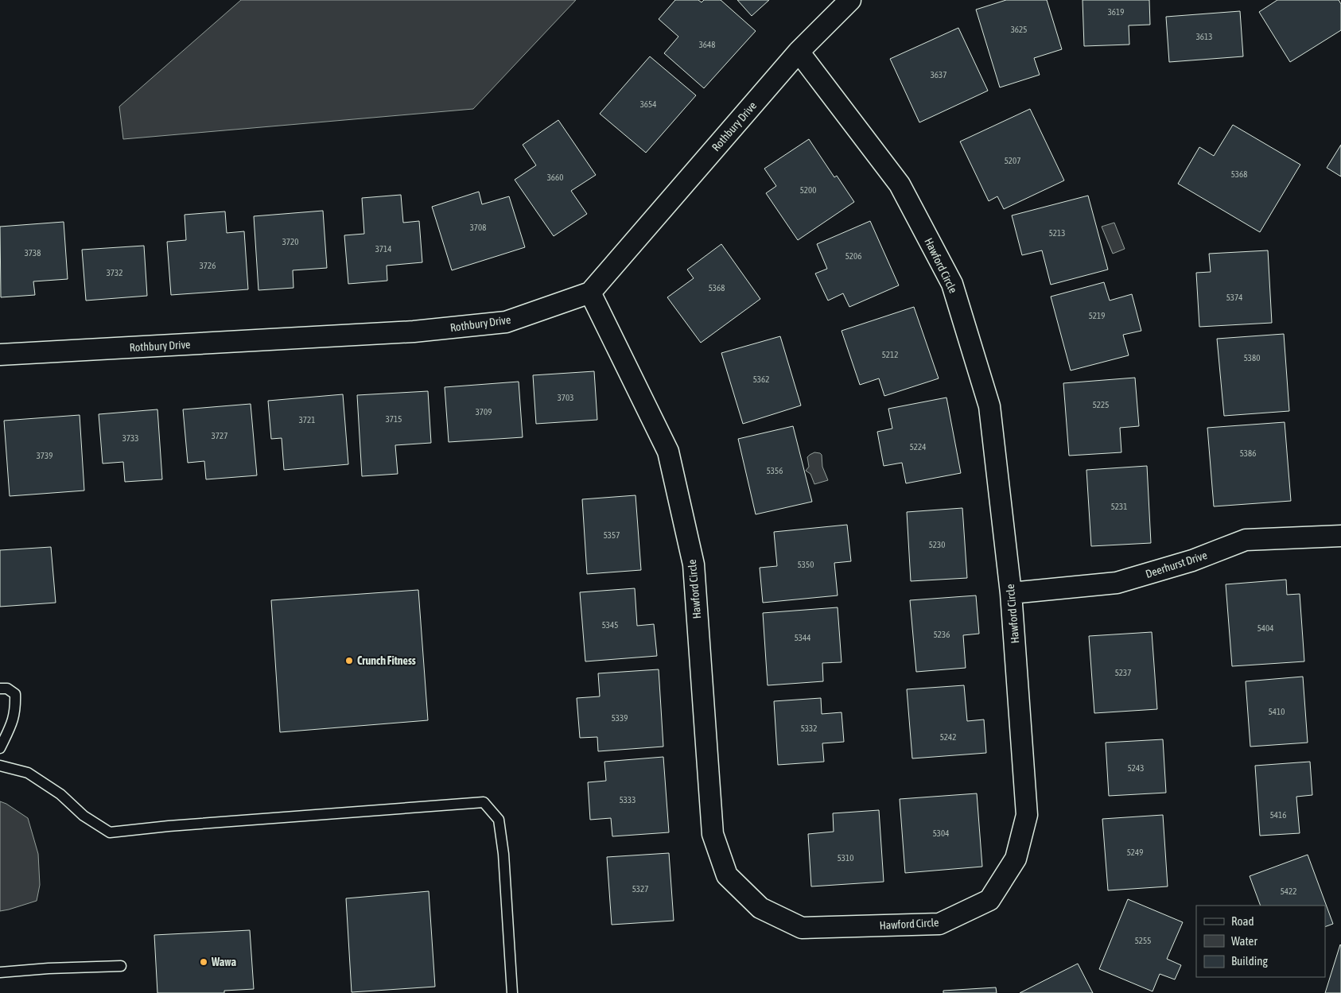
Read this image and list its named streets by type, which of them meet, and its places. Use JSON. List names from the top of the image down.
{
  "streets": {
    "street": ["Rothbury Drive", "Hawford Circle", "Deerhurst Drive"]
  },
  "crossings": [
    ["Rothbury Drive", "Hawford Circle"],
    ["Hawford Circle", "Deerhurst Drive"]
  ],
  "places": ["Crunch Fitness", "Wawa"],
  "house_numbers": [
    "3619",
    "3625",
    "3613",
    "3648",
    "3637",
    "3654",
    "5207",
    "5368",
    "3660",
    "5200",
    "3708",
    "5213",
    "3720",
    "3714",
    "3738",
    "5206",
    "3726",
    "3732",
    "5368",
    "5374",
    "5219",
    "5212",
    "5380",
    "5362",
    "3703",
    "5225",
    "3709",
    "3715",
    "3721",
    "3727",
    "3733",
    "5224",
    "5386",
    "3739",
    "5356",
    "5231",
    "5357",
    "5230",
    "5350",
    "5345",
    "5404",
    "5236",
    "5344",
    "5237",
    "5410",
    "5339",
    "5332",
    "5242",
    "5243",
    "5333",
    "5416",
    "5304",
    "5249",
    "5310",
    "5327",
    "5422",
    "5255"
  ],
  "legend": ["Road", "Water", "Building"]
}
